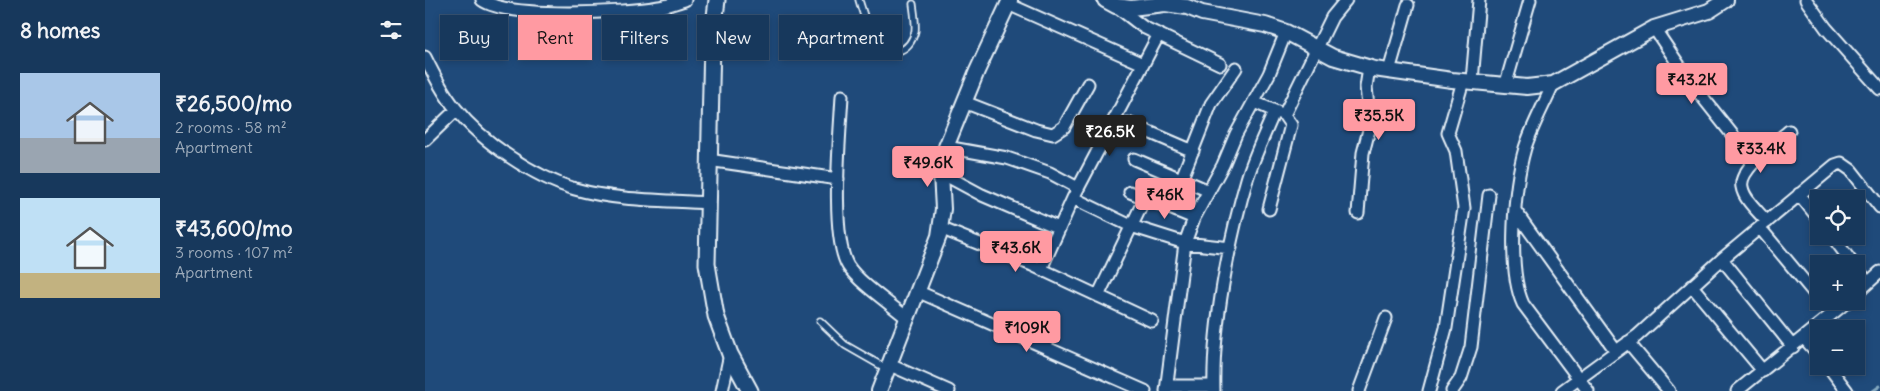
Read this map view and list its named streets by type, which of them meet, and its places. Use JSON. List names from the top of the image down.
{
  "page": {
    "heading": "8 homes",
    "chip": [
      "Buy",
      "Rent",
      "Filters",
      "New",
      "Apartment"
    ],
    "list": [
      {
        "name": "₹26,500/mo",
        "note": "2 rooms · 58 m² · Apartment"
      },
      {
        "name": "₹43,600/mo",
        "note": "3 rooms · 107 m² · Apartment"
      }
    ],
    "price": [
      "₹43.2K",
      "₹35.5K",
      "₹26.5K",
      "₹33.4K",
      "₹49.6K",
      "₹46K",
      "₹43.6K",
      "₹109K"
    ],
    "map_buttons": ["+", "−"]
  }
}
